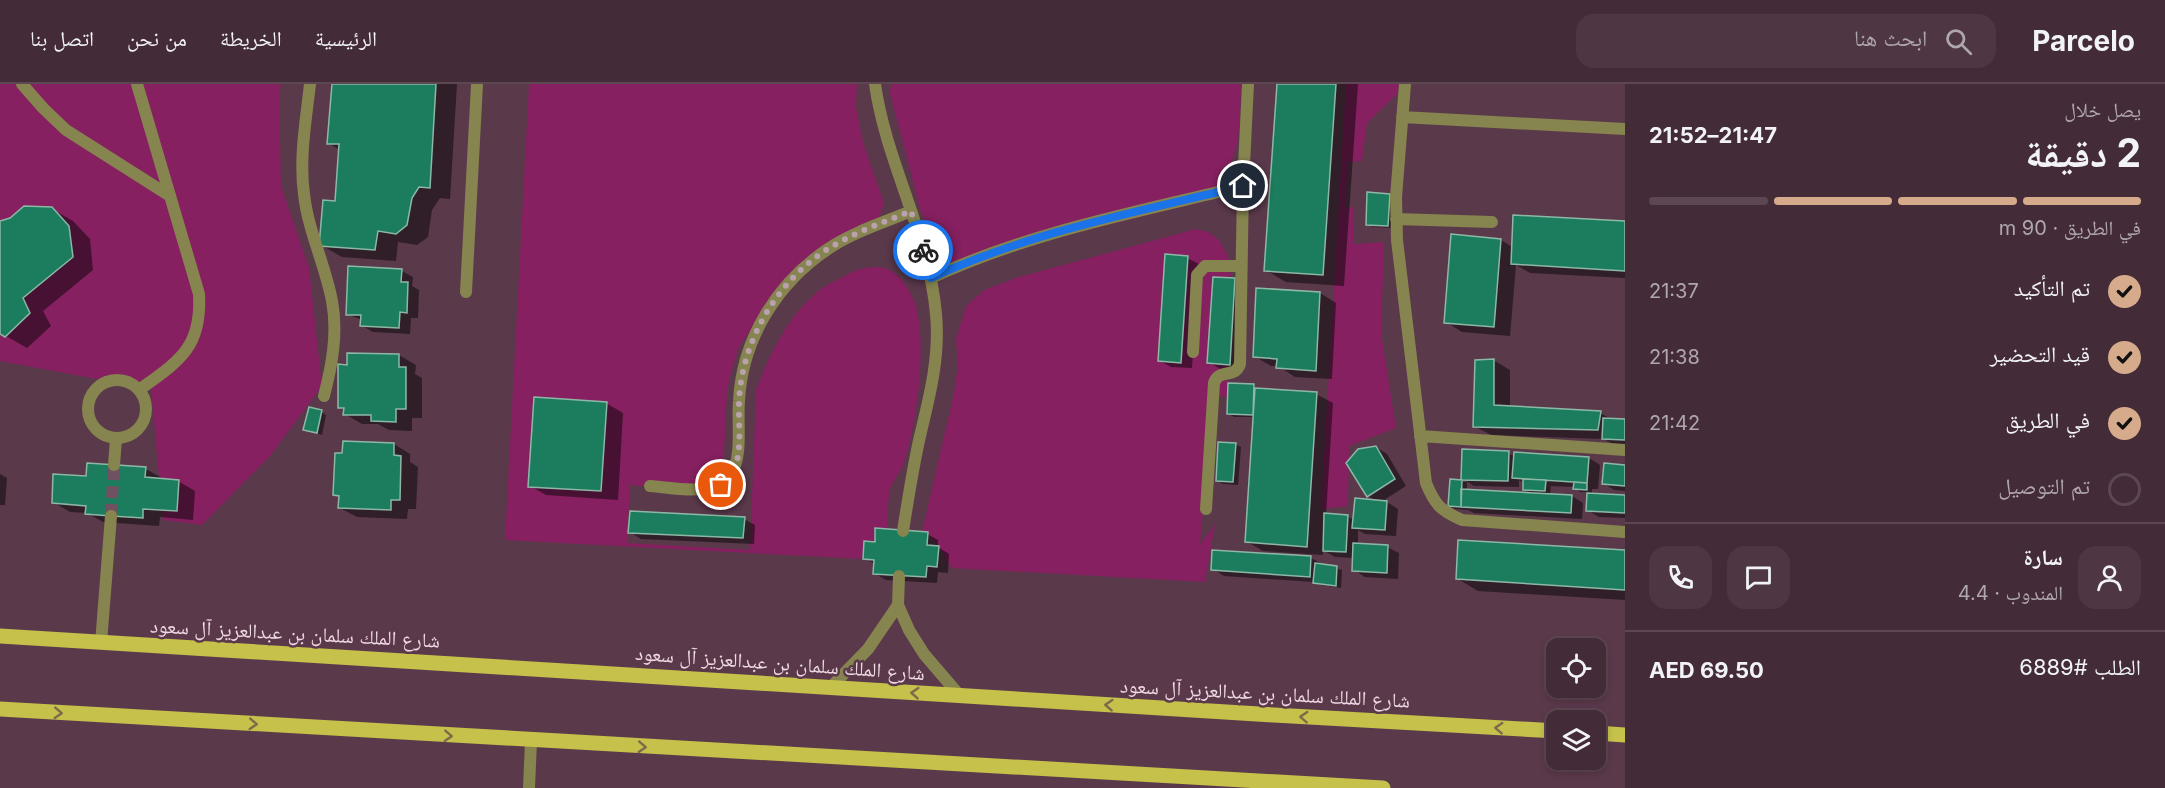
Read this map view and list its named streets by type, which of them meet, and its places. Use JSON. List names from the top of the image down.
{
  "streets": {
    "main road": ["شارع الملك سلمان بن عبدالعزيز آل سعود"]
  },
  "page": {
    "header": "Parcelo",
    "search": "ابحث هنا",
    "nav": [
      "الرئيسية",
      "الخريطة",
      "من نحن",
      "اتصل بنا"
    ],
    "heading": ["2 دقيقة", "يصل خلال", "21:47–21:52"],
    "panel": [
      "سارة",
      "المندوب · 4.4",
      "الطلب #6889",
      "AED 69.50"
    ],
    "bar": "في الطريق · 90 m",
    "list": [
      ["تم التأكيد", "21:37"],
      ["قيد التحضير", "21:38"],
      ["في الطريق", "21:42"],
      "تم التوصيل"
    ]
  }
}
